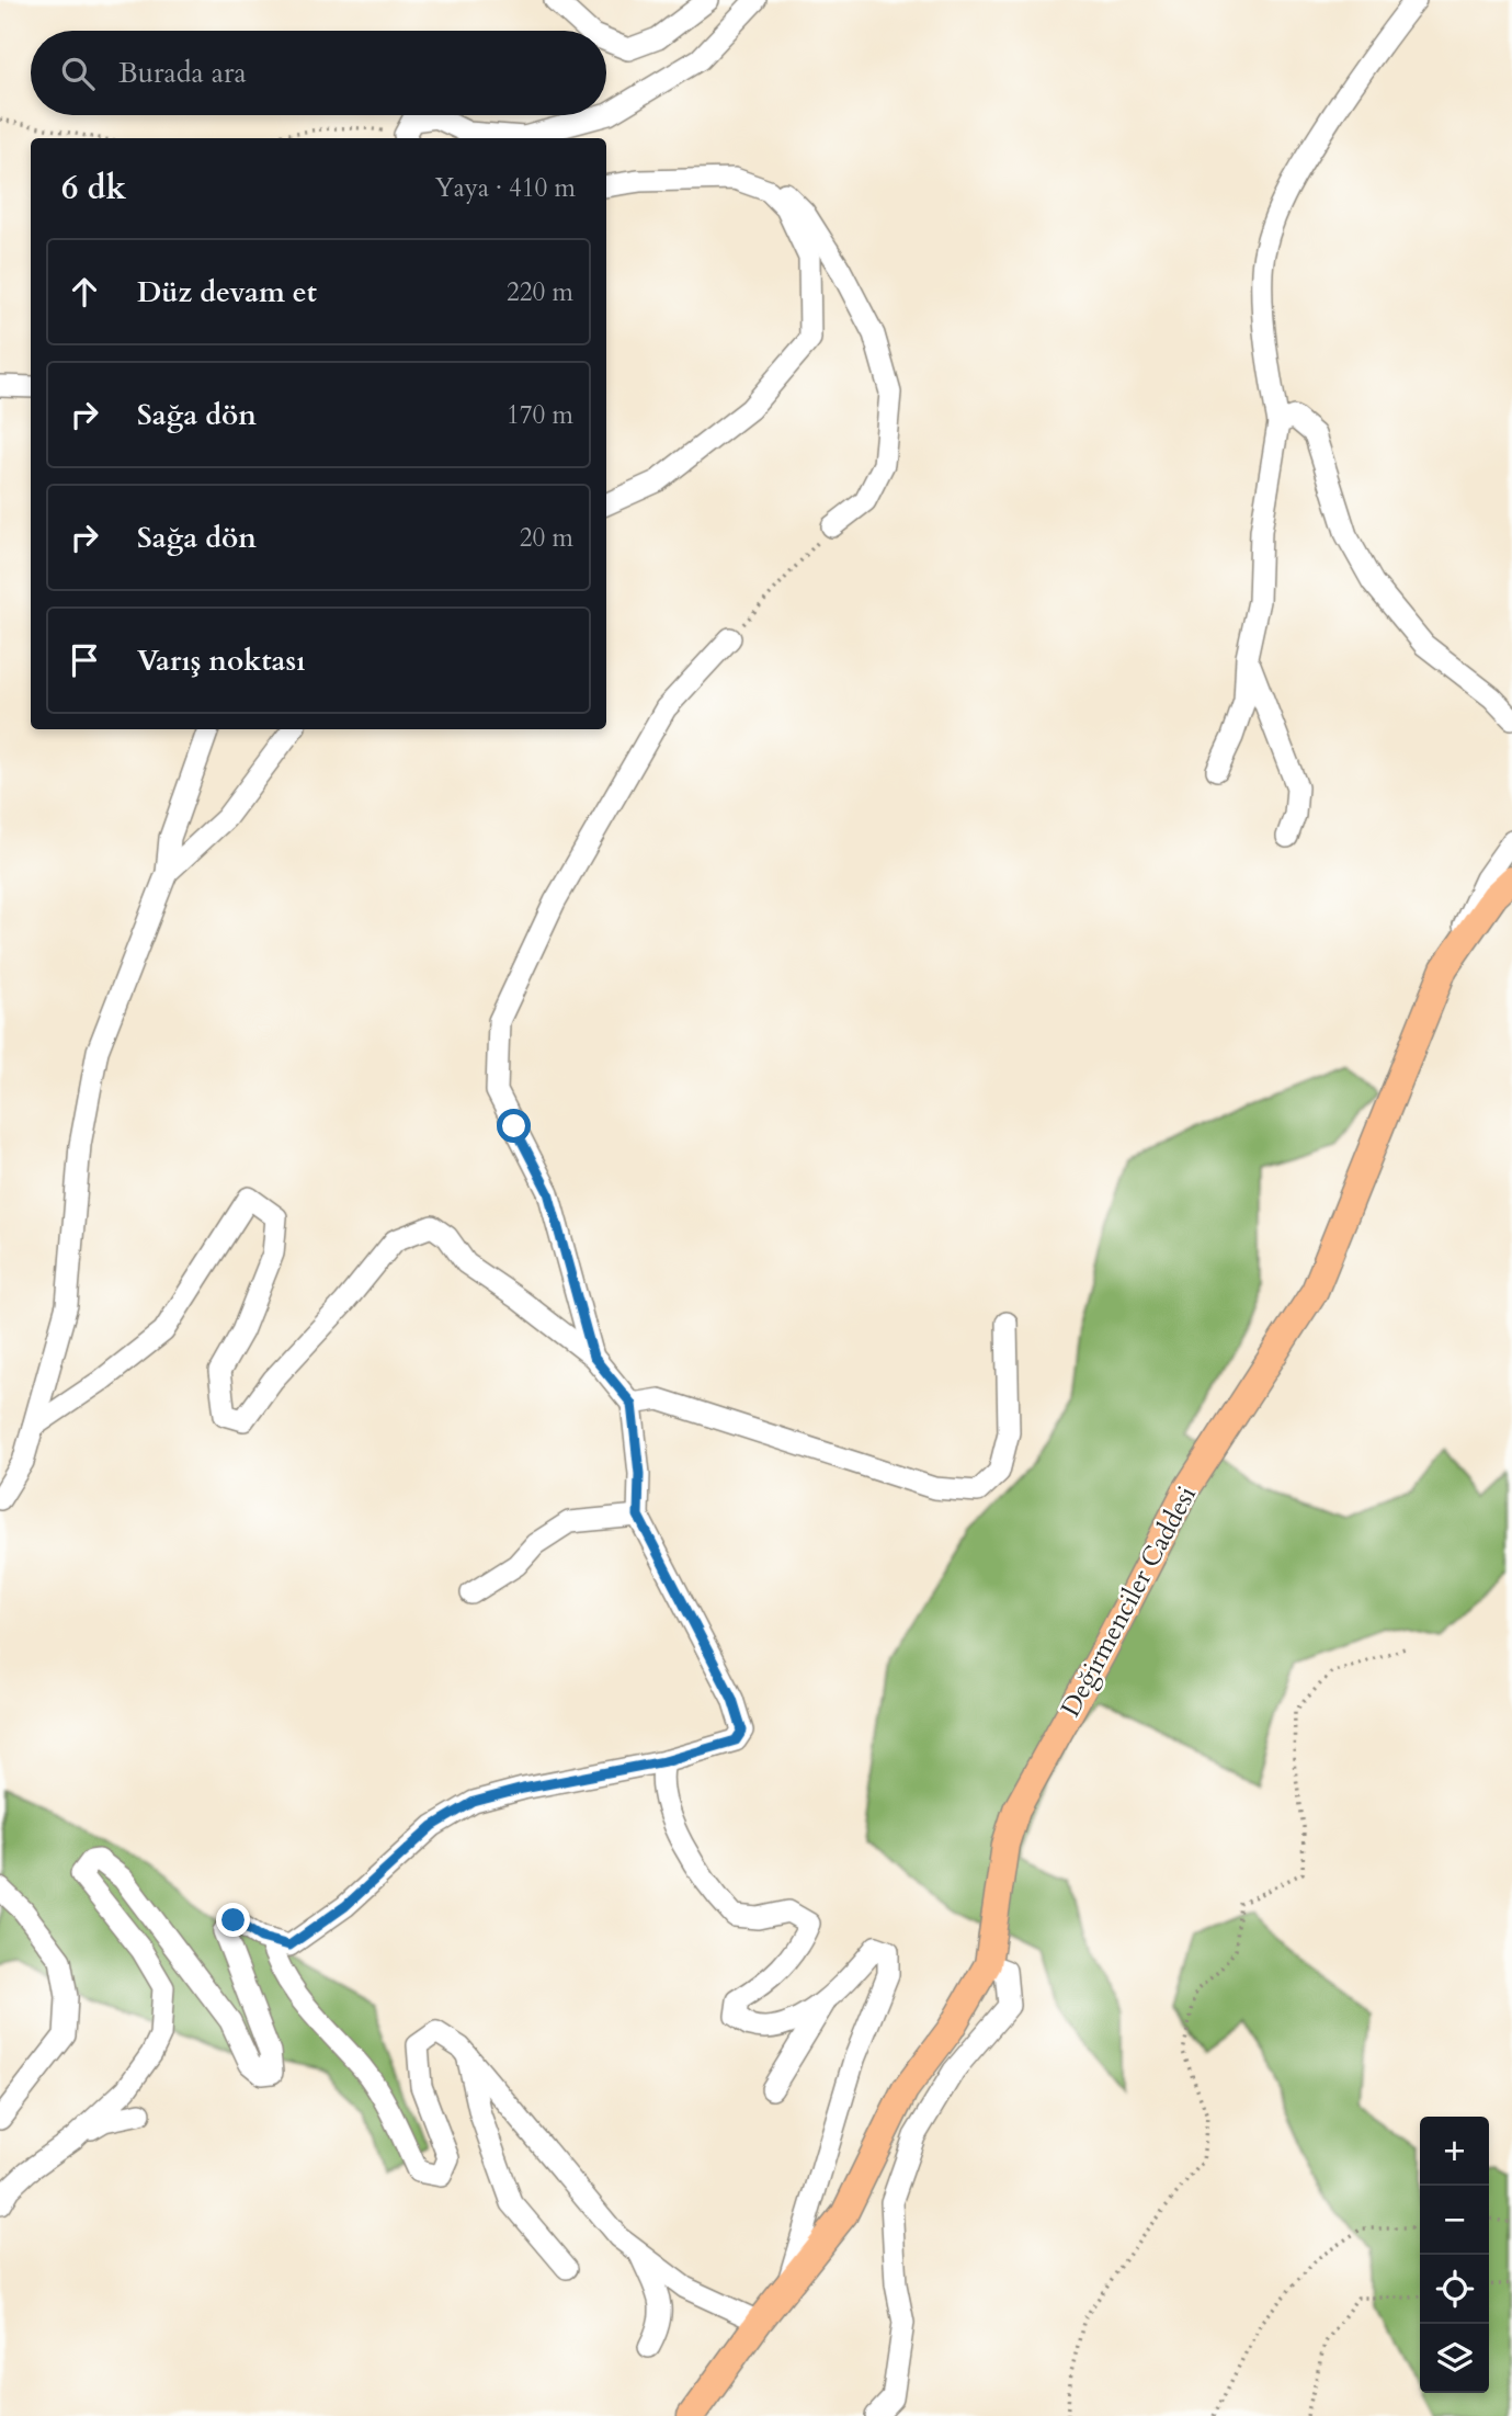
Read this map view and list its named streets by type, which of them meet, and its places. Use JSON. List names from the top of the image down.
{
  "streets": {
    "main road": ["Değirmenciler Caddesi"]
  },
  "page": {
    "search": "Burada ara",
    "heading": ["6 dk", "Yaya · 410 m"],
    "list": [
      ["Düz devam et", "220 m"],
      ["Sağa dön", "170 m"],
      ["Sağa dön", "20 m"],
      "Varış noktası"
    ],
    "map_buttons": ["+", "−"]
  }
}
